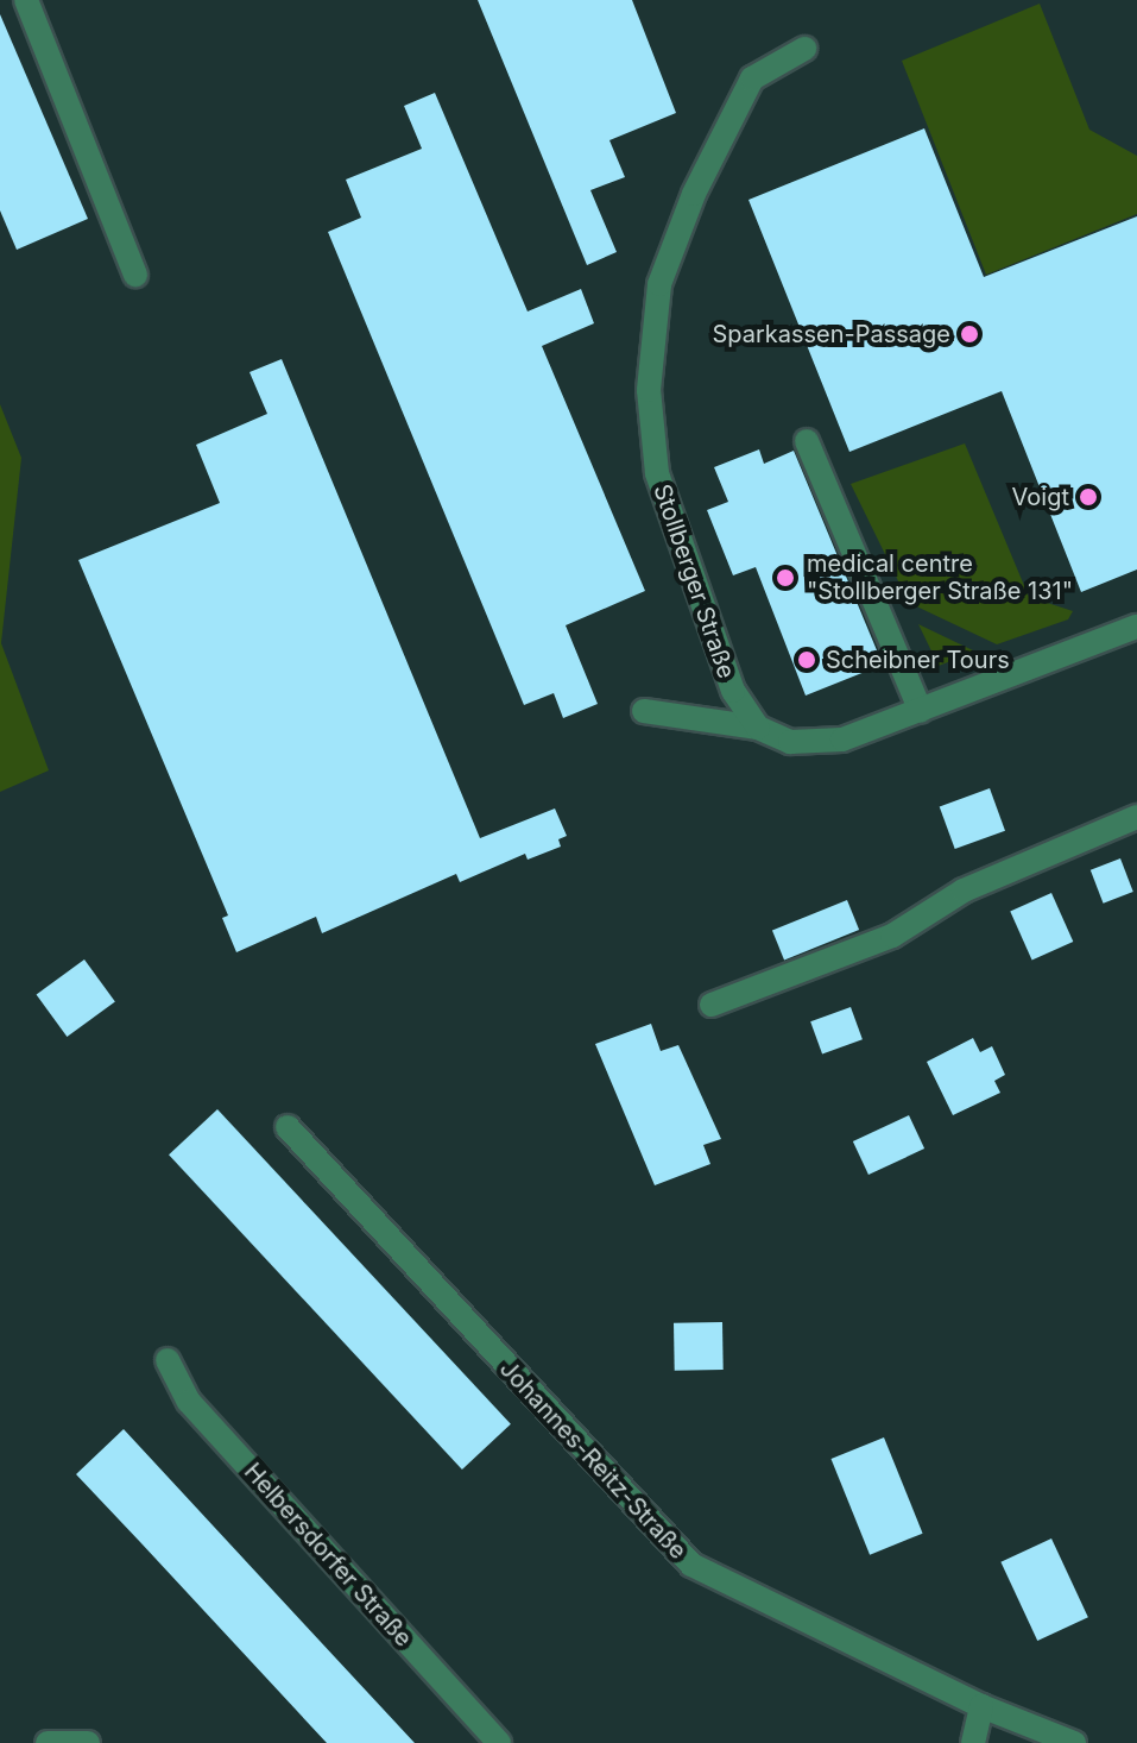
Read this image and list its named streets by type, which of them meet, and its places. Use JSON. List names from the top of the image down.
{
  "streets": {
    "street": ["Stollberger Straße", "Johannes-Reitz-Straße", "Helbersdorfer Straße"]
  },
  "places": [
    "Sparkassen-Passage",
    "Voigt",
    "medical centre \"Stollberger Straße 131\"",
    "Scheibner Tours"
  ]
}
